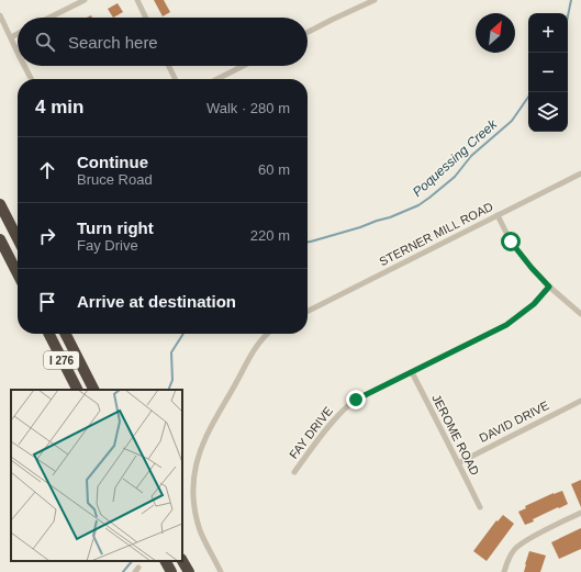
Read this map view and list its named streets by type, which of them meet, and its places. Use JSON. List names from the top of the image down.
{
  "streets": {
    "highway": ["I 276"],
    "street": [
      "STERNER MILL ROAD",
      "DAVID DRIVE",
      "FAY DRIVE",
      "JEROME ROAD"
    ]
  },
  "crossings": [
    ["DAVID DRIVE", "JEROME ROAD"],
    ["FAY DRIVE", "JEROME ROAD"]
  ],
  "water": ["Poquessing Creek"],
  "north": "top right",
  "page": {
    "map_buttons": ["+", "−"],
    "search": "Search here",
    "heading": ["4 min", "Walk · 280 m"],
    "list": [
      ["Continue", "Bruce Road", "60 m"],
      ["Turn right", "Fay Drive", "220 m"],
      "Arrive at destination"
    ]
  }
}
